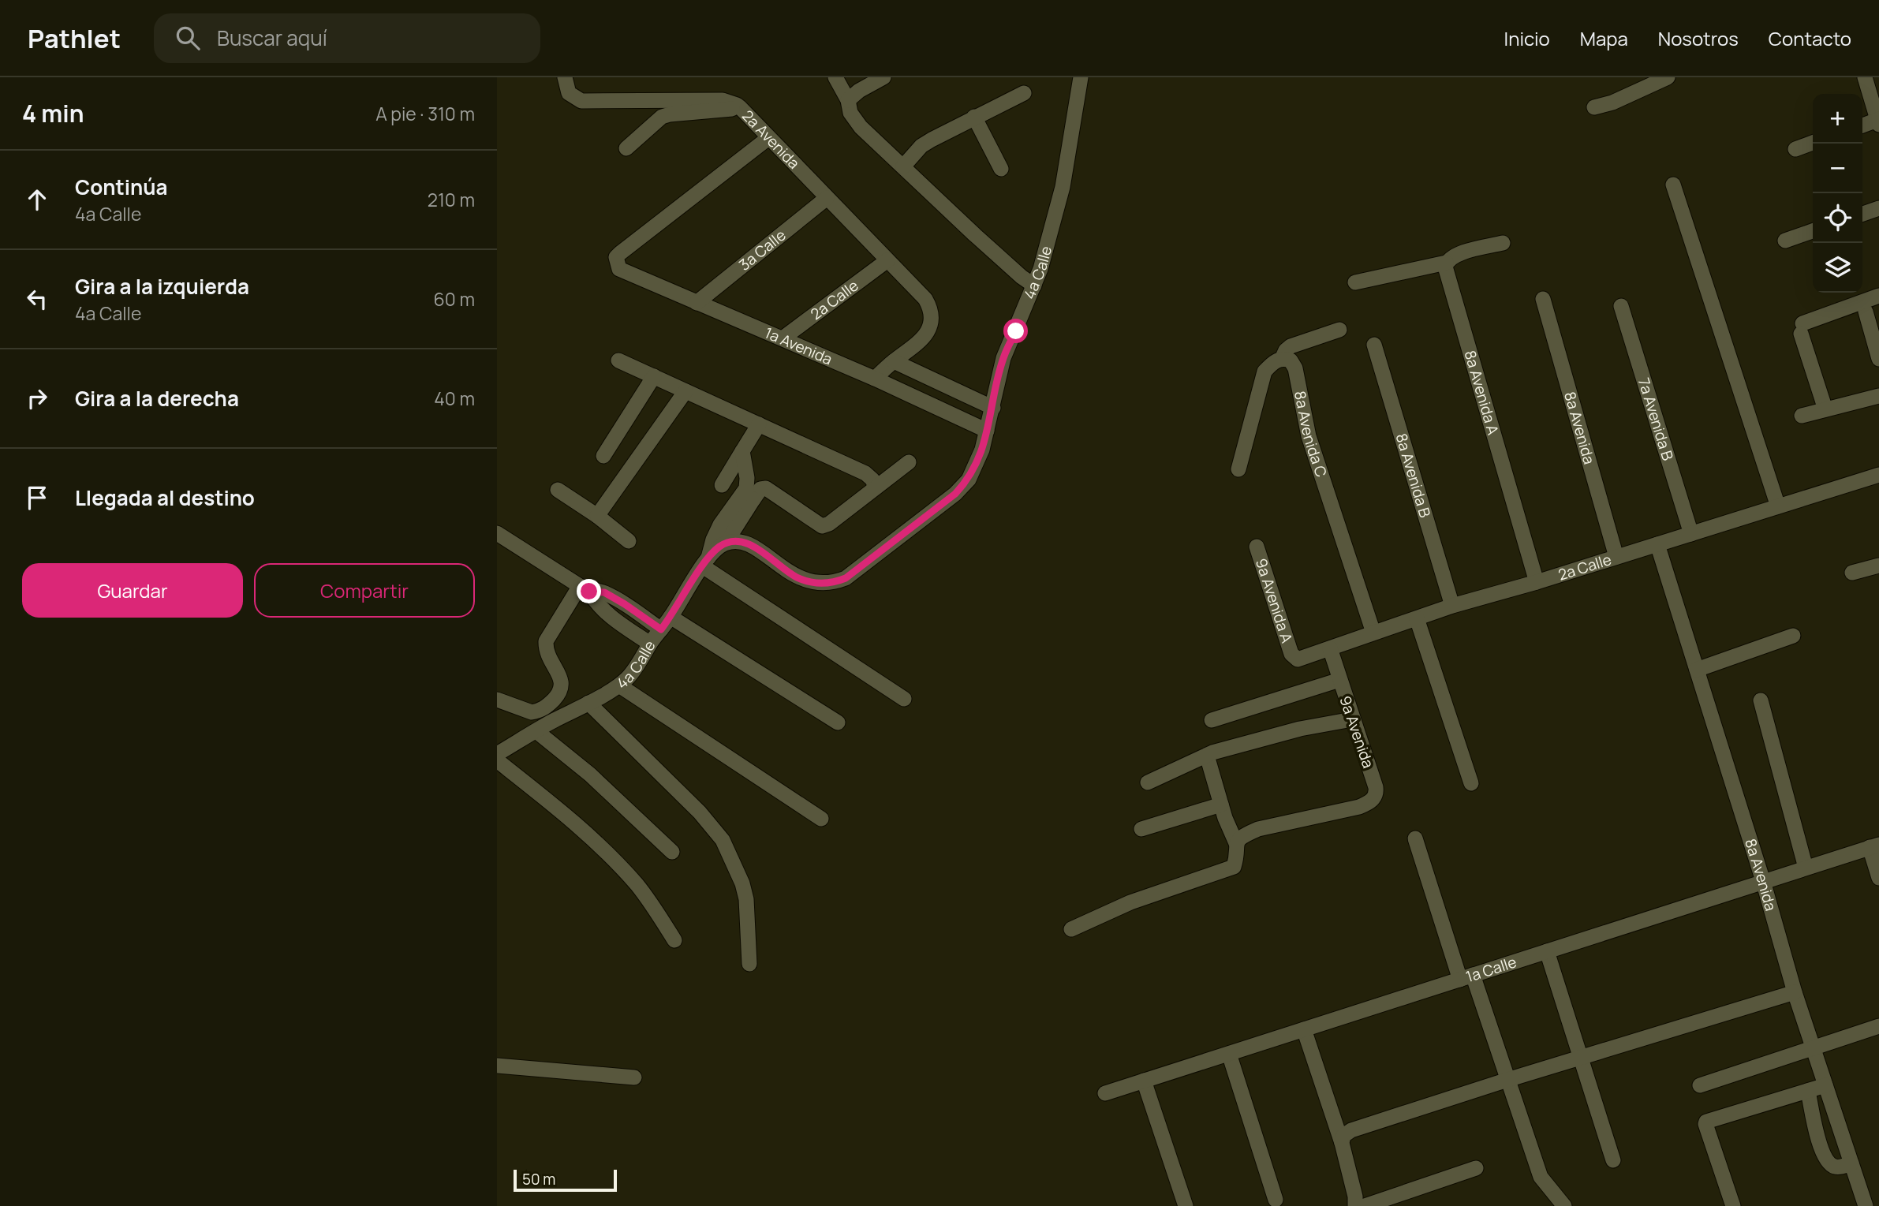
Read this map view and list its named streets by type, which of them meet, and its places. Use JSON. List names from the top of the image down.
{
  "streets": {
    "street": [
      "2a Avenida",
      "3a Calle",
      "4a Calle",
      "2a Calle",
      "1a Avenida",
      "8a Avenida A",
      "7a Avenida B",
      "8a Avenida",
      "8a Avenida C",
      "8a Avenida B",
      "9a Avenida A",
      "9a Avenida",
      "1a Calle"
    ]
  },
  "crossings": [
    ["2a Avenida", "3a Calle"],
    ["2a Avenida", "2a Calle"],
    ["2a Avenida", "1a Avenida"],
    ["3a Calle", "1a Avenida"],
    ["4a Calle", "1a Avenida"],
    ["2a Calle", "1a Avenida"],
    ["2a Calle", "8a Avenida A"],
    ["2a Calle", "7a Avenida B"],
    ["2a Calle", "8a Avenida"],
    ["2a Calle", "8a Avenida C"],
    ["2a Calle", "8a Avenida B"],
    ["2a Calle", "9a Avenida A"],
    ["2a Calle", "9a Avenida"],
    ["8a Avenida", "1a Calle"]
  ],
  "scale_bar": "50 m",
  "page": {
    "header": "Pathlet",
    "search": "Buscar aquí",
    "nav": [
      "Inicio",
      "Mapa",
      "Nosotros",
      "Contacto"
    ],
    "heading": ["4 min", "A pie · 310 m"],
    "map_buttons": ["+", "−"],
    "list": [
      ["Continúa", "4a Calle", "210 m"],
      ["Gira a la izquierda", "4a Calle", "60 m"],
      ["Gira a la derecha", "40 m"],
      "Llegada al destino"
    ],
    "buttons": ["Guardar", "Compartir"],
    "scale": "50 m"
  }
}
